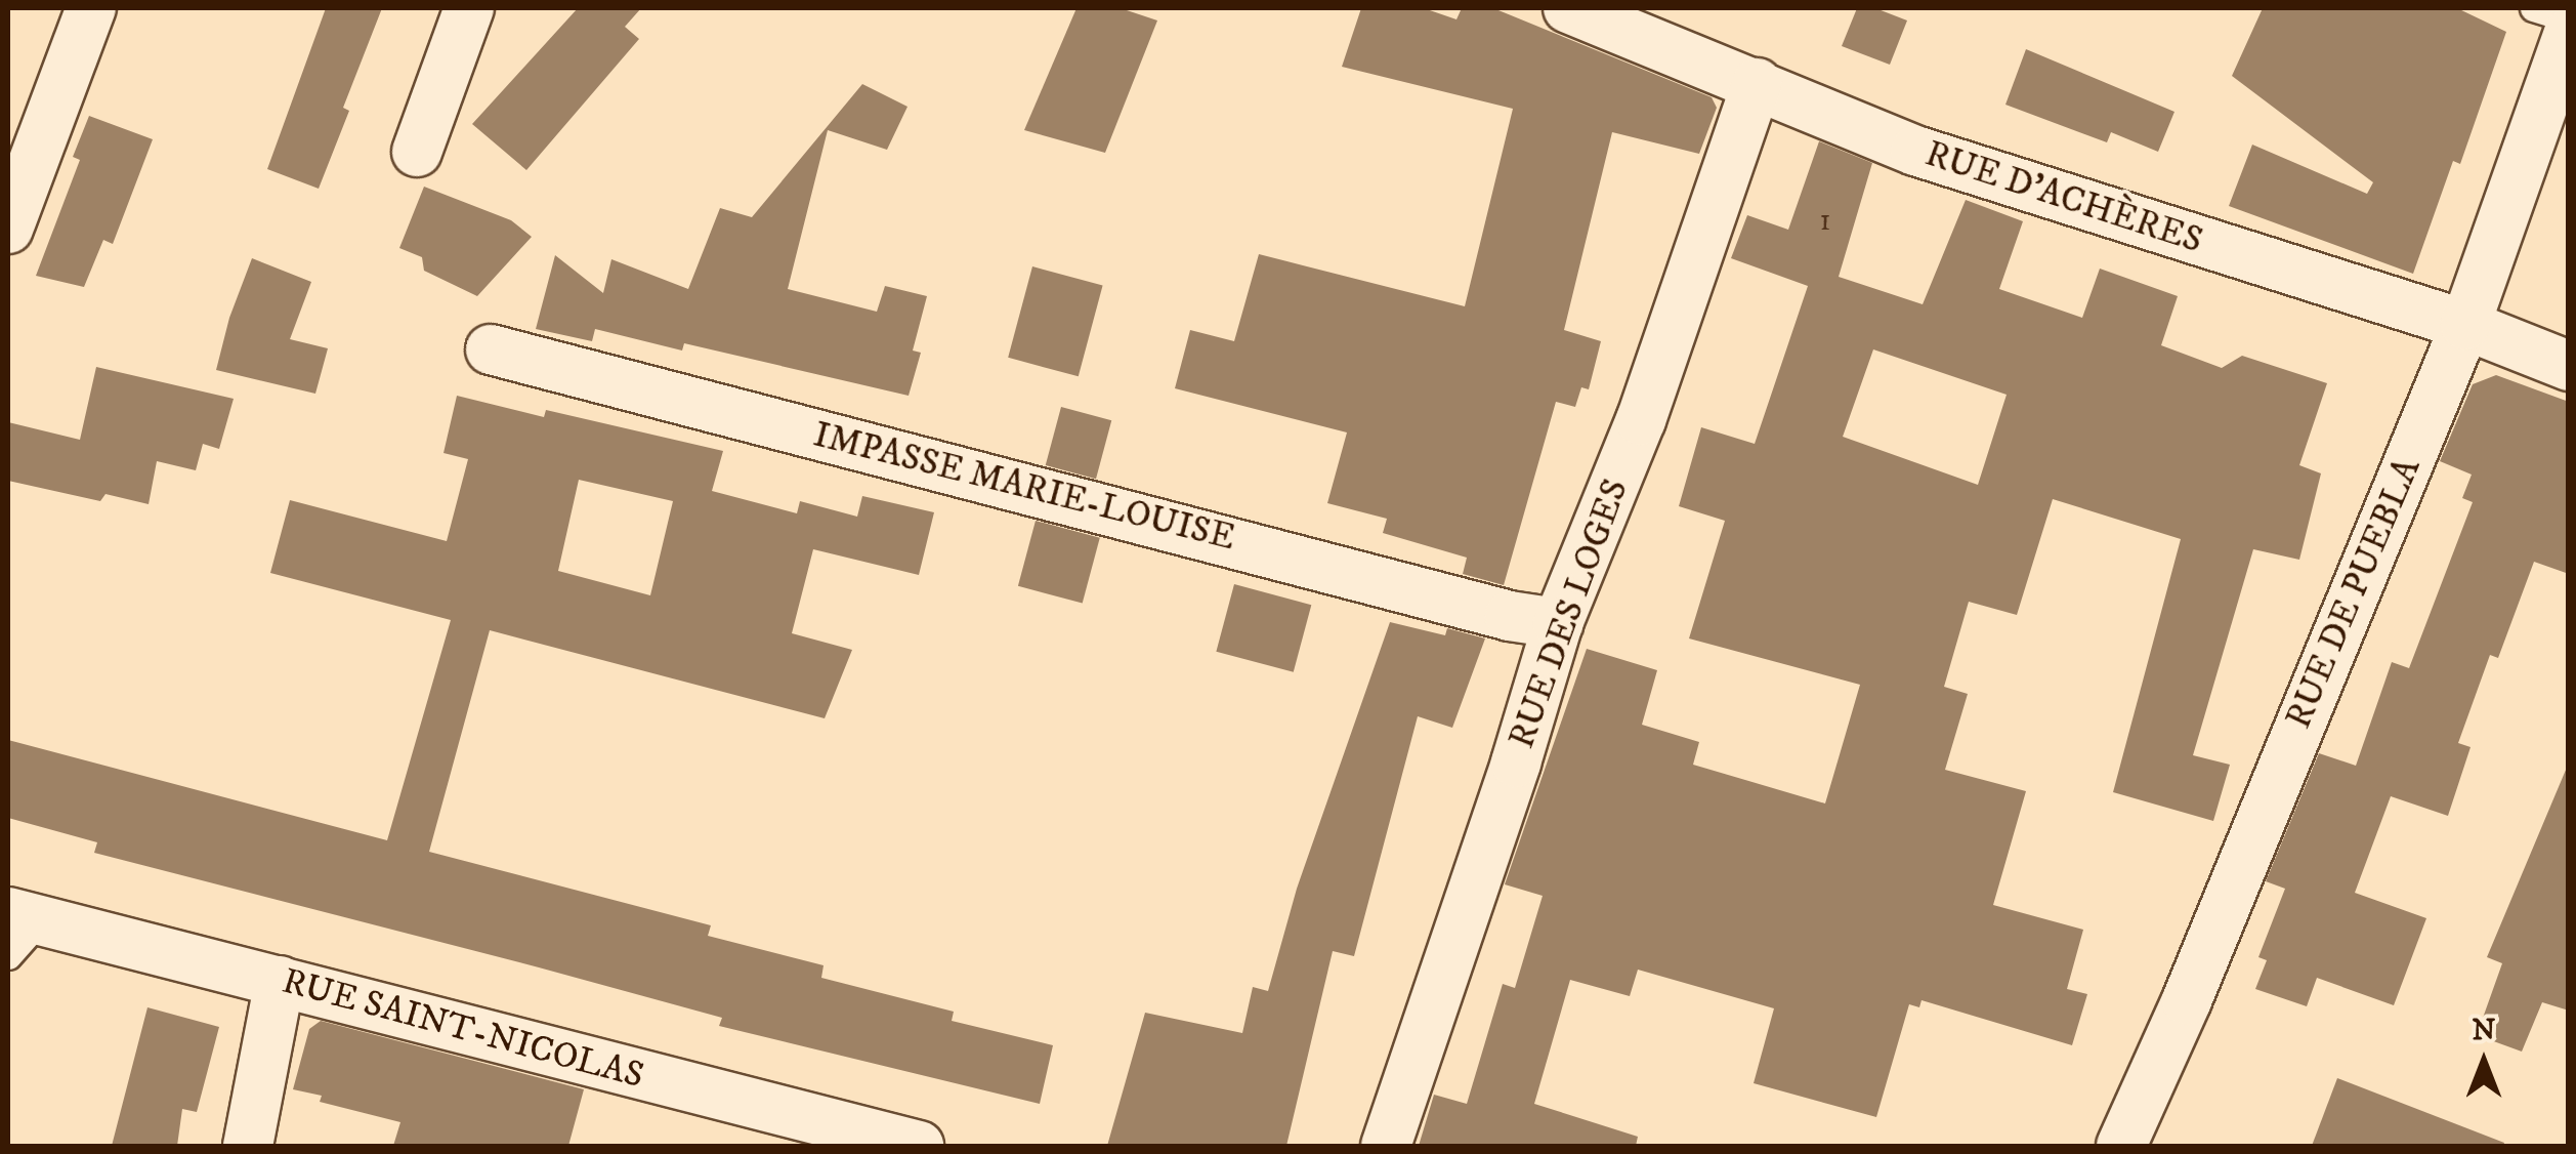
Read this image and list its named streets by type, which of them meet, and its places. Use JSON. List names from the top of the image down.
{
  "streets": {
    "street": [
      "RUE D'ACHÈRES",
      "IMPASSE MARIE-LOUISE",
      "RUE DE PUEBLA",
      "RUE DES LOGES",
      "RUE SAINT-NICOLAS"
    ]
  },
  "crossings": [
    ["RUE D'ACHÈRES", "RUE DE PUEBLA"],
    ["RUE D'ACHÈRES", "RUE DES LOGES"],
    ["IMPASSE MARIE-LOUISE", "RUE DES LOGES"]
  ],
  "house_numbers": ["1"],
  "north": "top"
}
